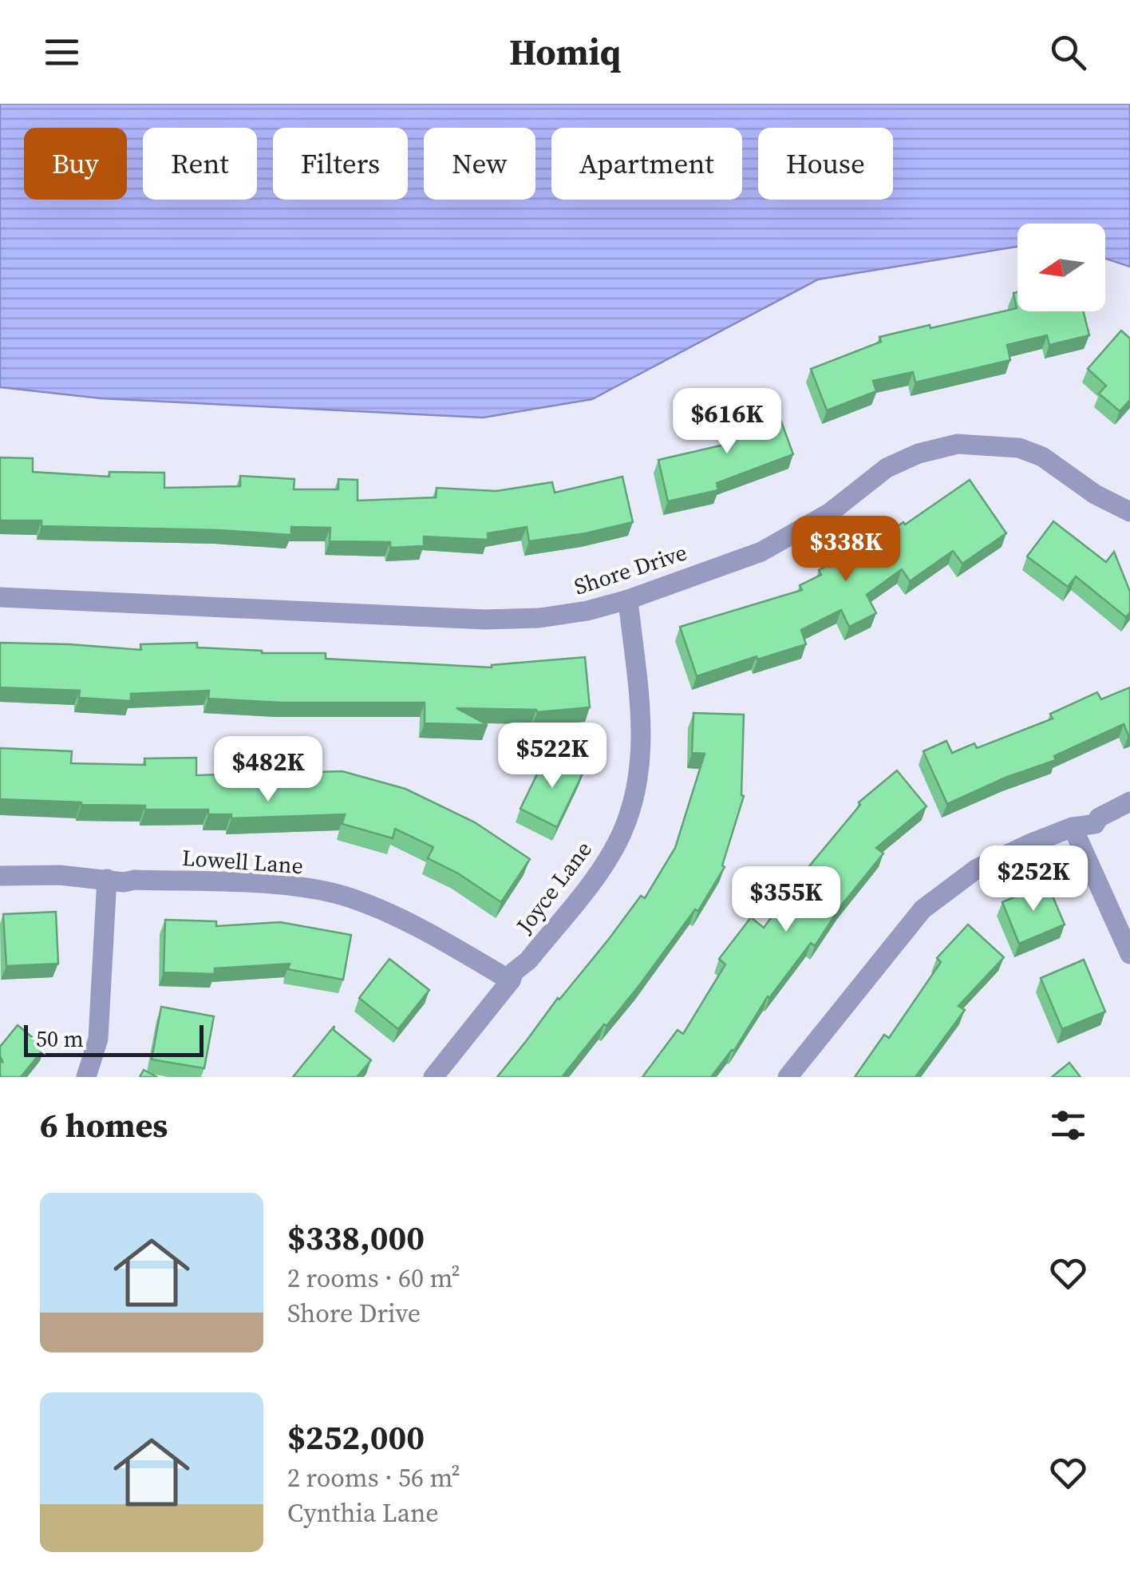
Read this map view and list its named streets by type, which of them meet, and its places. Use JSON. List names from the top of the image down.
{
  "streets": {
    "street": ["Shore Drive", "Lowell Lane", "Joyce Lane"]
  },
  "crossings": [
    ["Shore Drive", "Joyce Lane"],
    ["Lowell Lane", "Joyce Lane"]
  ],
  "scale_bar": "50 m",
  "north": "left",
  "page": {
    "header": "Homiq",
    "chip": [
      "Buy",
      "Rent",
      "Filters",
      "New",
      "Apartment",
      "House"
    ],
    "price": [
      "$616K",
      "$338K",
      "$522K",
      "$482K",
      "$252K",
      "$355K"
    ],
    "scale": "50 m",
    "heading": "6 homes",
    "list": [
      {
        "name": "$338,000",
        "note": "2 rooms · 60 m² · Shore Drive"
      },
      {
        "name": "$252,000",
        "note": "2 rooms · 56 m² · Cynthia Lane"
      }
    ]
  }
}
